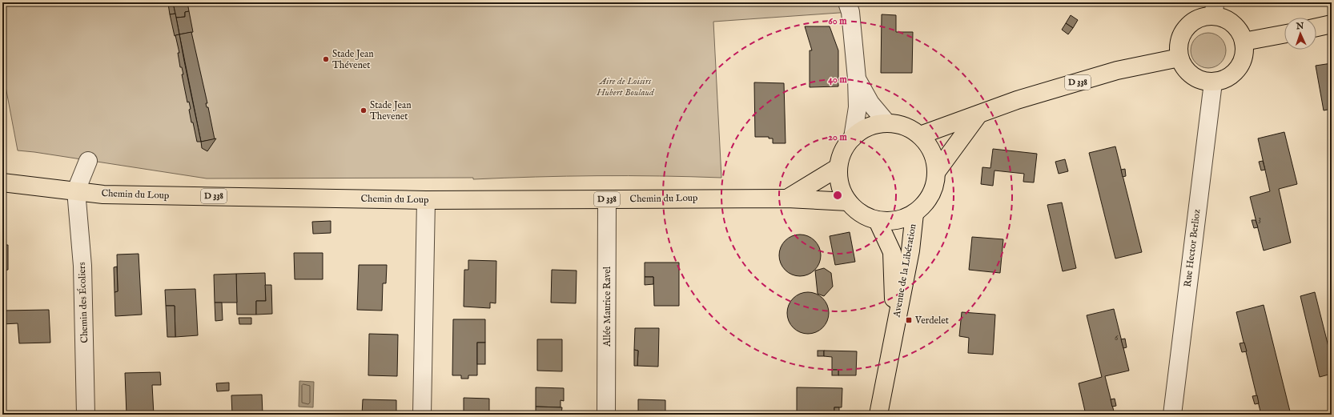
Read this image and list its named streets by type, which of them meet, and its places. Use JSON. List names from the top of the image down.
{
  "streets": {
    "main road": ["D 338", "Chemin du Loup", "Avenue de la Libération"],
    "street": ["Rue Hector Berlioz", "Chemin des Écoliers", "Allée Maurice Ravel"]
  },
  "crossings": [
    ["D 338", "Chemin du Loup"],
    ["D 338", "Rue Hector Berlioz"],
    ["D 338", "Avenue de la Libération"],
    ["Chemin du Loup", "Avenue de la Libération"],
    ["Chemin du Loup", "Chemin des Écoliers"],
    ["Chemin du Loup", "Allée Maurice Ravel"]
  ],
  "parks": ["Aire de Loisirs Hubert Boulaud"],
  "places": {
    "other": ["Stade Jean Thévenet", "Stade Jean Thevenet"],
    "transit": ["Verdelet"]
  },
  "house_numbers": ["3", "6"],
  "north": "top",
  "rings": ["60 m", "40 m", "20 m"]
}
